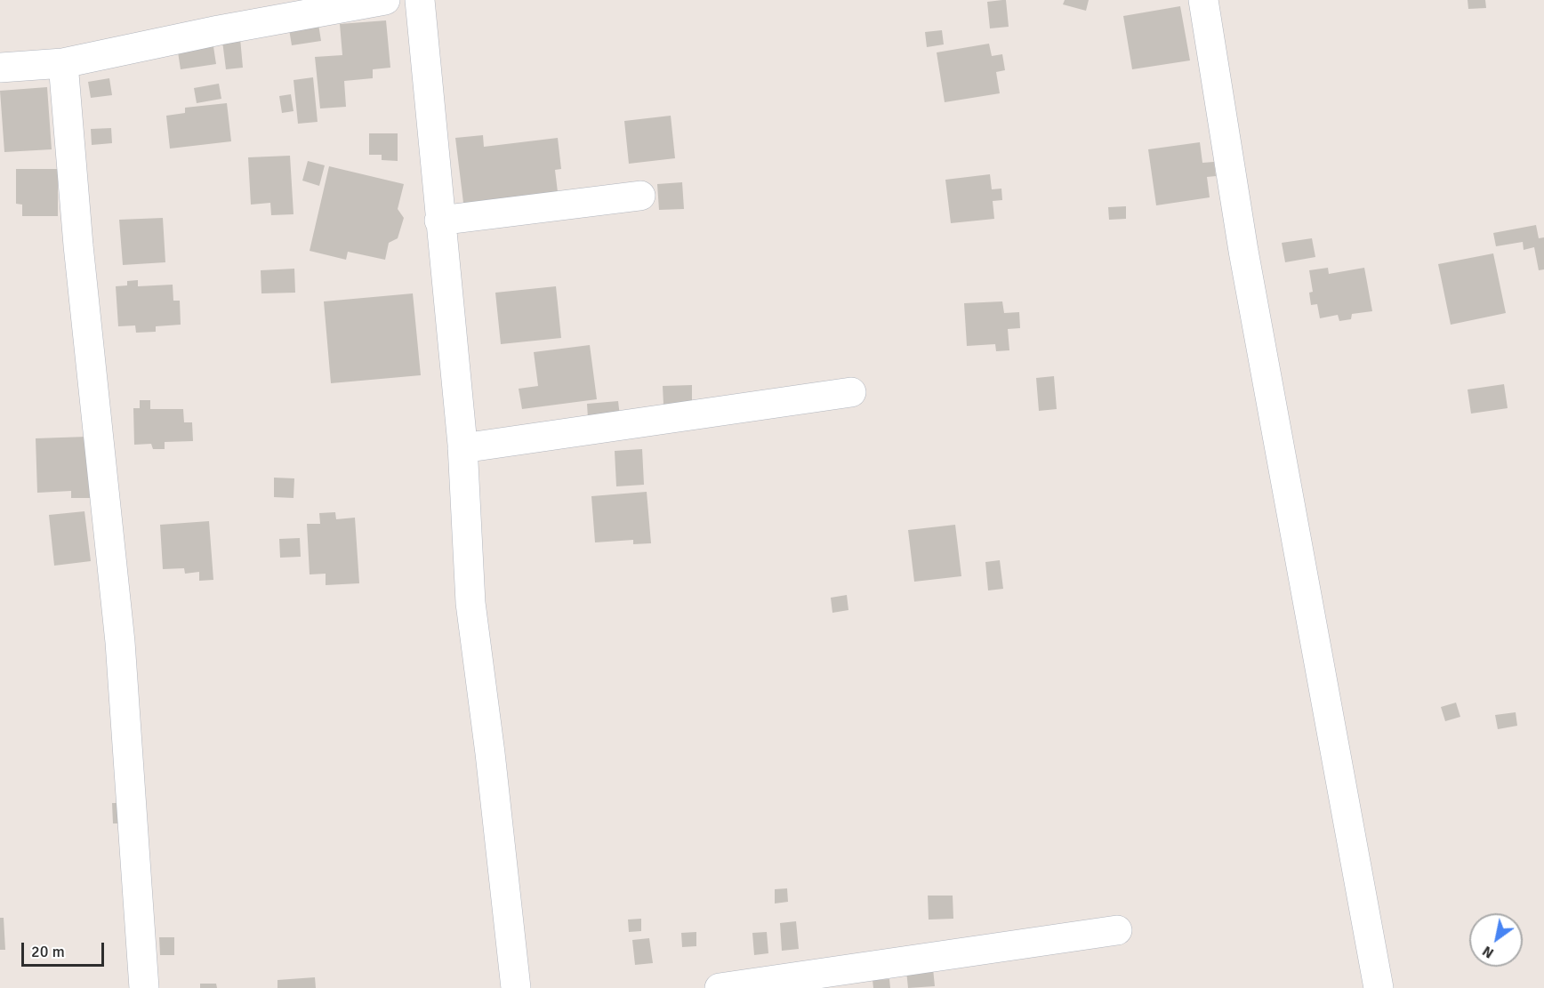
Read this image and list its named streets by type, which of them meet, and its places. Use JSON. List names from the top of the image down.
{
  "scale_bar": "20 m",
  "north": "bottom left"
}
